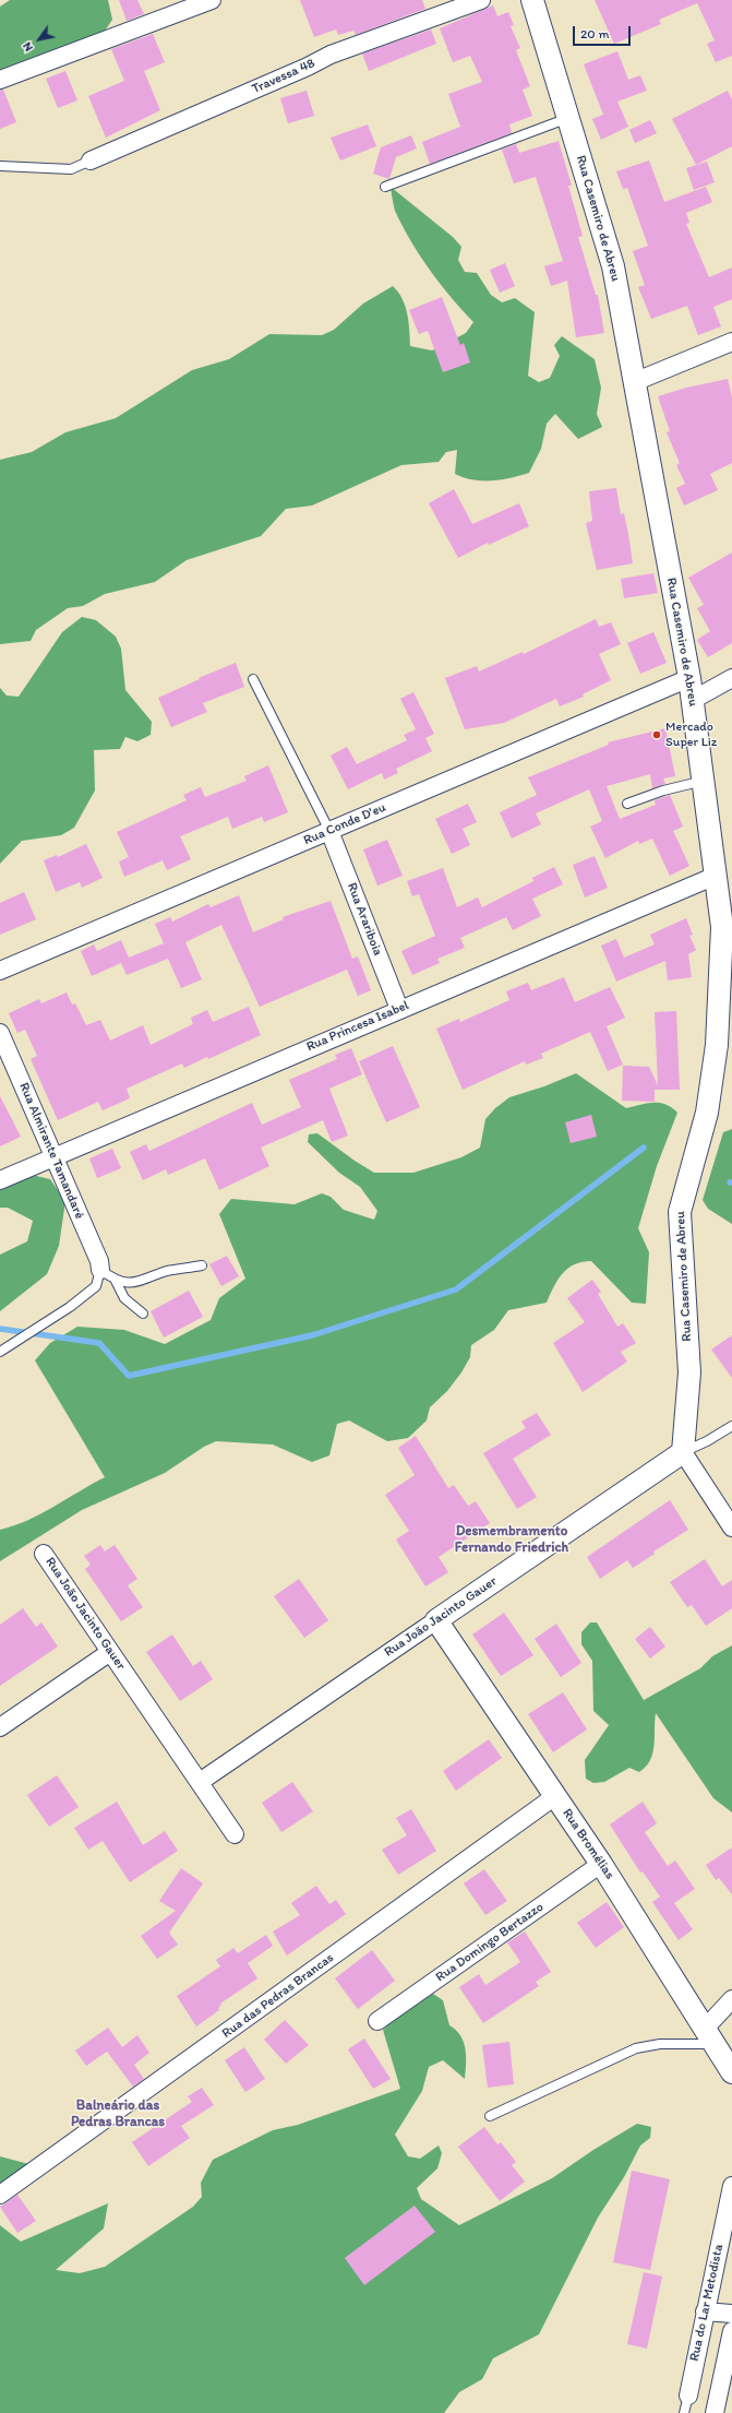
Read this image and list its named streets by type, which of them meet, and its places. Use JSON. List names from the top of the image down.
{
  "streets": {
    "street": [
      "Travessa 48",
      "Rua Casemiro de Abreu",
      "Rua Conde D'eu",
      "Rua Arariboia",
      "Rua Princesa Isabel",
      "Rua Almirante Tamandaré",
      "Rua João Jacinto Gauer",
      "Rua Bromélias",
      "Rua Domingo Bertazzo",
      "Rua das Pedras Brancas",
      "Rua do Lar Metodista"
    ]
  },
  "crossings": [
    ["Rua Casemiro de Abreu", "Rua Conde D'eu"],
    ["Rua Casemiro de Abreu", "Rua Princesa Isabel"],
    ["Rua Casemiro de Abreu", "Rua João Jacinto Gauer"],
    ["Rua Conde D'eu", "Rua Arariboia"],
    ["Rua Arariboia", "Rua Princesa Isabel"],
    ["Rua Princesa Isabel", "Rua Almirante Tamandaré"],
    ["Rua João Jacinto Gauer", "Rua Bromélias"],
    ["Rua Bromélias", "Rua Domingo Bertazzo"],
    ["Rua Bromélias", "Rua das Pedras Brancas"]
  ],
  "districts": ["Desmembramento Fernando Friedrich", "Balneário das Pedras Brancas"],
  "places": ["Mercado Super Liz"],
  "scale_bar": "20 m",
  "north": "bottom left"
}
